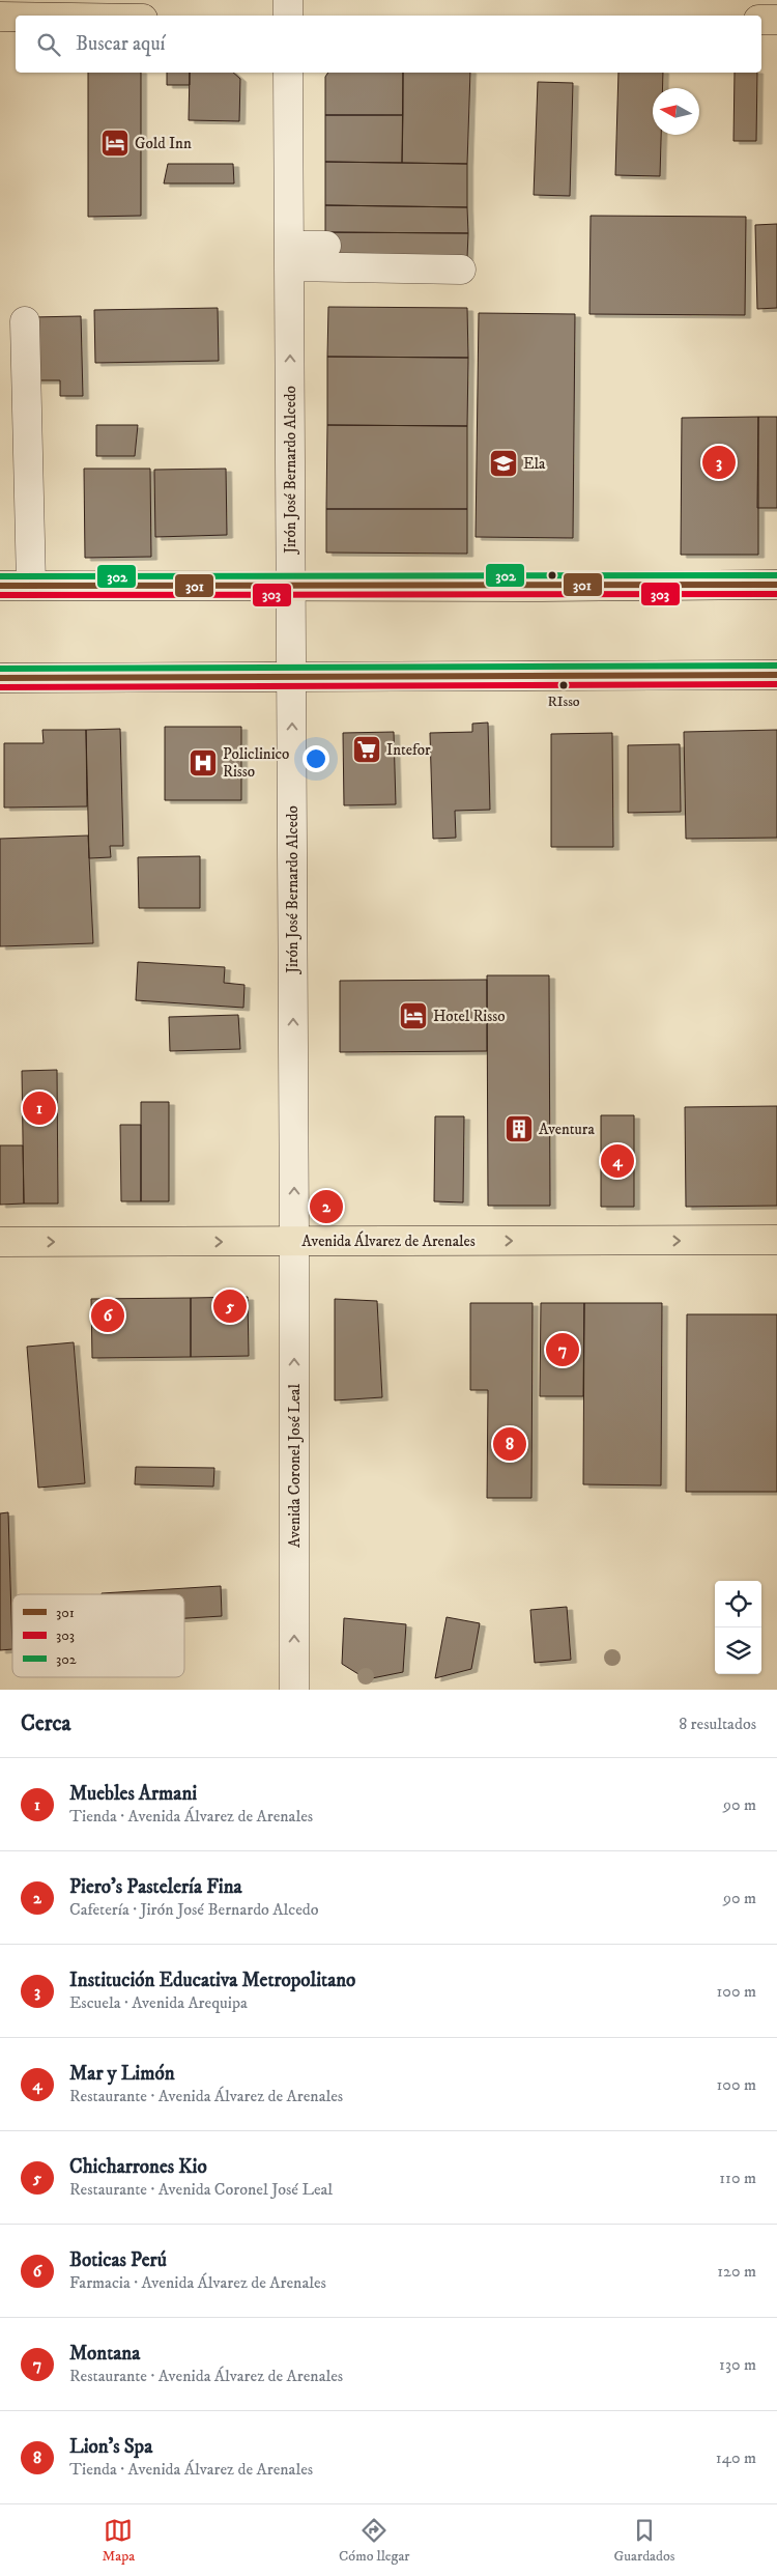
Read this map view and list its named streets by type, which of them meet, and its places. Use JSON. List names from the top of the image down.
{
  "streets": {
    "main road": ["Avenida Álvarez de Arenales"],
    "street": ["Jirón José Bernardo Alcedo", "Avenida Coronel José Leal"]
  },
  "crossings": [
    ["Jirón José Bernardo Alcedo", "Avenida Álvarez de Arenales"],
    ["Jirón José Bernardo Alcedo", "Avenida Coronel José Leal"],
    ["Avenida Álvarez de Arenales", "Avenida Coronel José Leal"]
  ],
  "one_way": ["Jirón José Bernardo Alcedo", "Avenida Álvarez de Arenales", "Avenida Coronel José Leal"],
  "places": {
    "hotel": ["Gold Inn", "Hotel Risso"],
    "school or university": ["Ela"],
    "other": ["RIsso"],
    "supermarket": ["Intefor"],
    "hospital": ["Policlinico Risso"],
    "building": ["Aventura"]
  },
  "lines": ["transit line 302", "transit line 301", "transit line 303"],
  "legend": ["301", "303", "302"],
  "north": "left",
  "page": {
    "search": "Buscar aquí",
    "pins": [
      "3",
      "1",
      "4",
      "2",
      "5",
      "6",
      "7",
      "8"
    ],
    "heading": ["Cerca", "8 resultados"],
    "list": [
      {
        "mark": "1",
        "name": "Muebles Armani",
        "note": "Tienda · Avenida Álvarez de Arenales",
        "value": "90 m"
      },
      {
        "mark": "2",
        "name": "Piero's Pastelería Fina",
        "note": "Cafetería · Jirón José Bernardo Alcedo",
        "value": "90 m"
      },
      {
        "mark": "3",
        "name": "Institución Educativa Metropolitano",
        "note": "Escuela · Avenida Arequipa",
        "value": "100 m"
      },
      {
        "mark": "4",
        "name": "Mar y Limón",
        "note": "Restaurante · Avenida Álvarez de Arenales",
        "value": "100 m"
      },
      {
        "mark": "5",
        "name": "Chicharrones Kio",
        "note": "Restaurante · Avenida Coronel José Leal",
        "value": "110 m"
      },
      {
        "mark": "6",
        "name": "Boticas Perú",
        "note": "Farmacia · Avenida Álvarez de Arenales",
        "value": "120 m"
      },
      {
        "mark": "7",
        "name": "Montana",
        "note": "Restaurante · Avenida Álvarez de Arenales",
        "value": "130 m"
      },
      {
        "mark": "8",
        "name": "Lion's Spa",
        "note": "Tienda · Avenida Álvarez de Arenales",
        "value": "140 m"
      }
    ],
    "nav": ["Mapa", "Cómo llegar", "Guardados"]
  }
}
